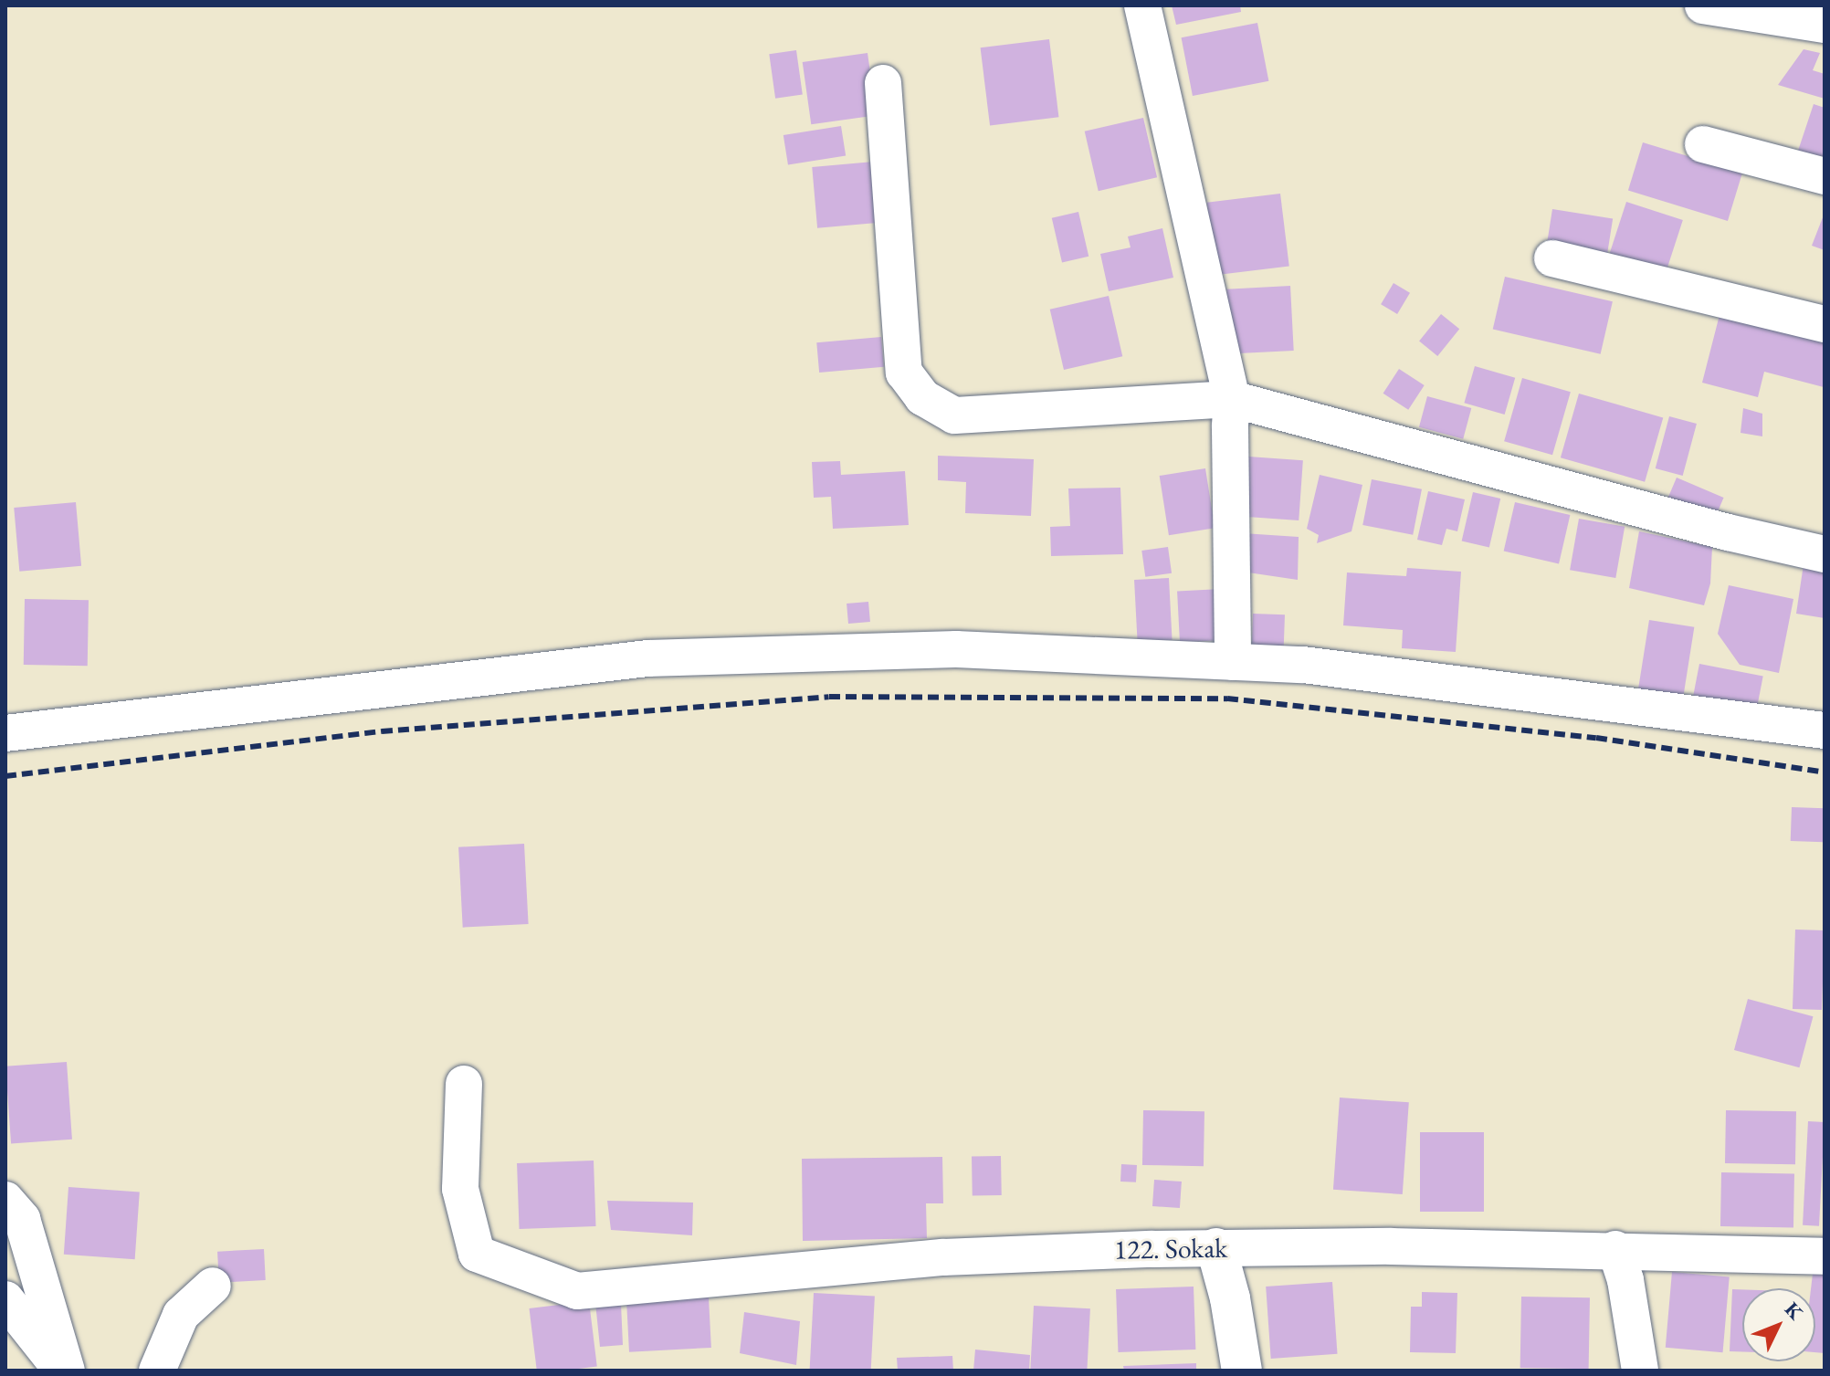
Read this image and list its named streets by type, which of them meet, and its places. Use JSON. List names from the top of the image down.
{
  "streets": {
    "street": ["122. Sokak"]
  },
  "north": "top right"
}
